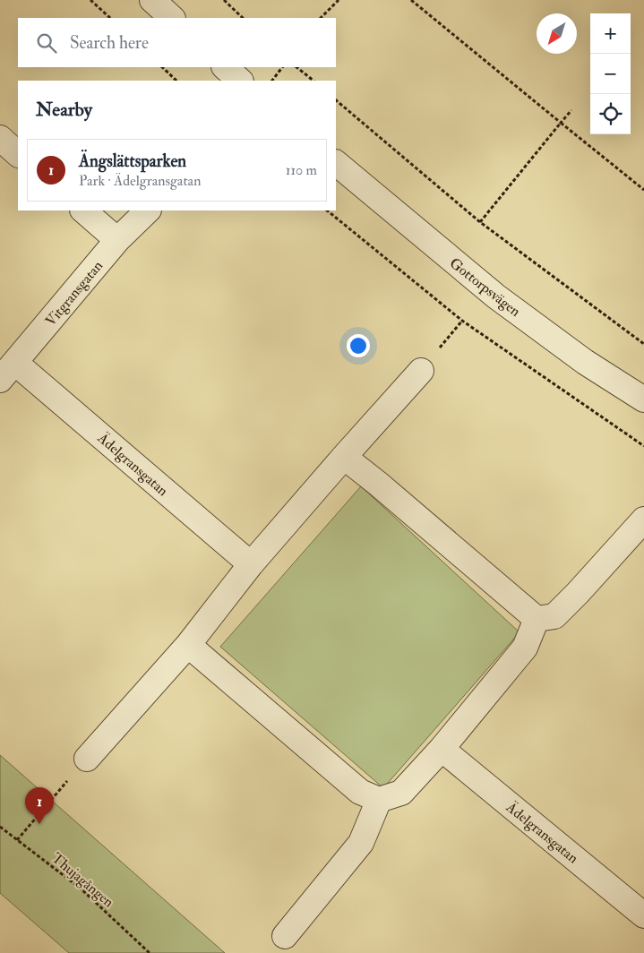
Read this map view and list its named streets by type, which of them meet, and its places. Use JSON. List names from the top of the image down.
{
  "streets": {
    "street": ["Gottorpsvägen", "Vitgransgatan", "Ädelgransgatan"],
    "path": ["Thujagången"]
  },
  "crossings": [
    ["Vitgransgatan", "Ädelgransgatan"]
  ],
  "north": "bottom left",
  "page": {
    "map_buttons": ["+", "−"],
    "search": "Search here",
    "heading": "Nearby",
    "list": [
      {
        "mark": "1",
        "name": "Ängslättsparken",
        "note": "Park · Ädelgransgatan",
        "value": "110 m"
      }
    ],
    "pins": "1"
  }
}
